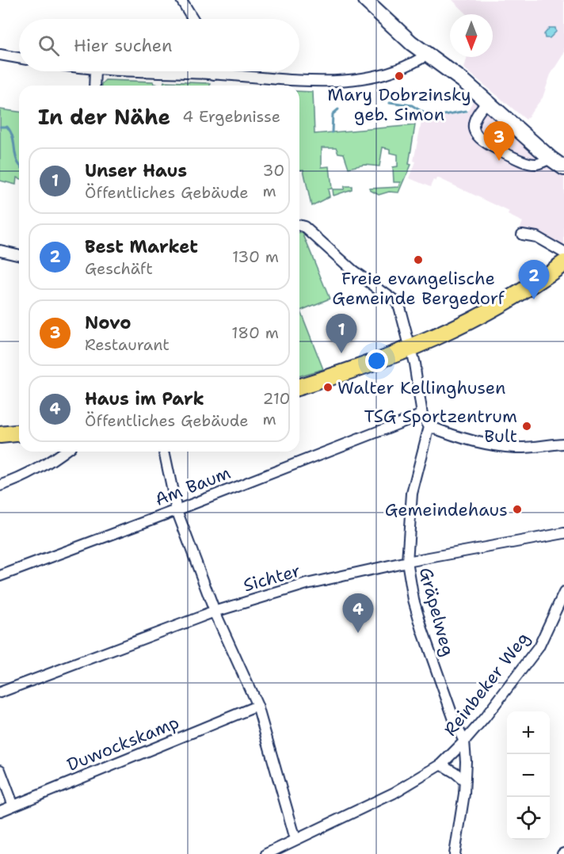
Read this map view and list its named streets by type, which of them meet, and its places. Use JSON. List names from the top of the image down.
{
  "streets": {
    "street": [
      "Am Baum",
      "Sichter",
      "Gräpelweg",
      "Reinbeker Weg",
      "Duwockskamp"
    ]
  },
  "crossings": [
    ["Sichter", "Gräpelweg"],
    ["Gräpelweg", "Reinbeker Weg"]
  ],
  "places": [
    "Mary Dobrzinsky geb. Simon",
    "Freie evangelische Gemeinde Bergedorf",
    "Walter Kellinghusen",
    "TSG Sportzentrum Bult",
    "Gemeindehaus"
  ],
  "north": "bottom",
  "page": {
    "search": "Hier suchen",
    "heading": ["In der Nähe", "4 Ergebnisse"],
    "pins": [
      "3",
      "2",
      "1",
      "4"
    ],
    "list": [
      {
        "mark": "1",
        "name": "Unser Haus",
        "note": "Öffentliches Gebäude",
        "value": "30 m"
      },
      {
        "mark": "2",
        "name": "Best Market",
        "note": "Geschäft",
        "value": "130 m"
      },
      {
        "mark": "3",
        "name": "Novo",
        "note": "Restaurant",
        "value": "180 m"
      },
      {
        "mark": "4",
        "name": "Haus im Park",
        "note": "Öffentliches Gebäude",
        "value": "210 m"
      }
    ],
    "map_buttons": ["+", "−"]
  }
}
